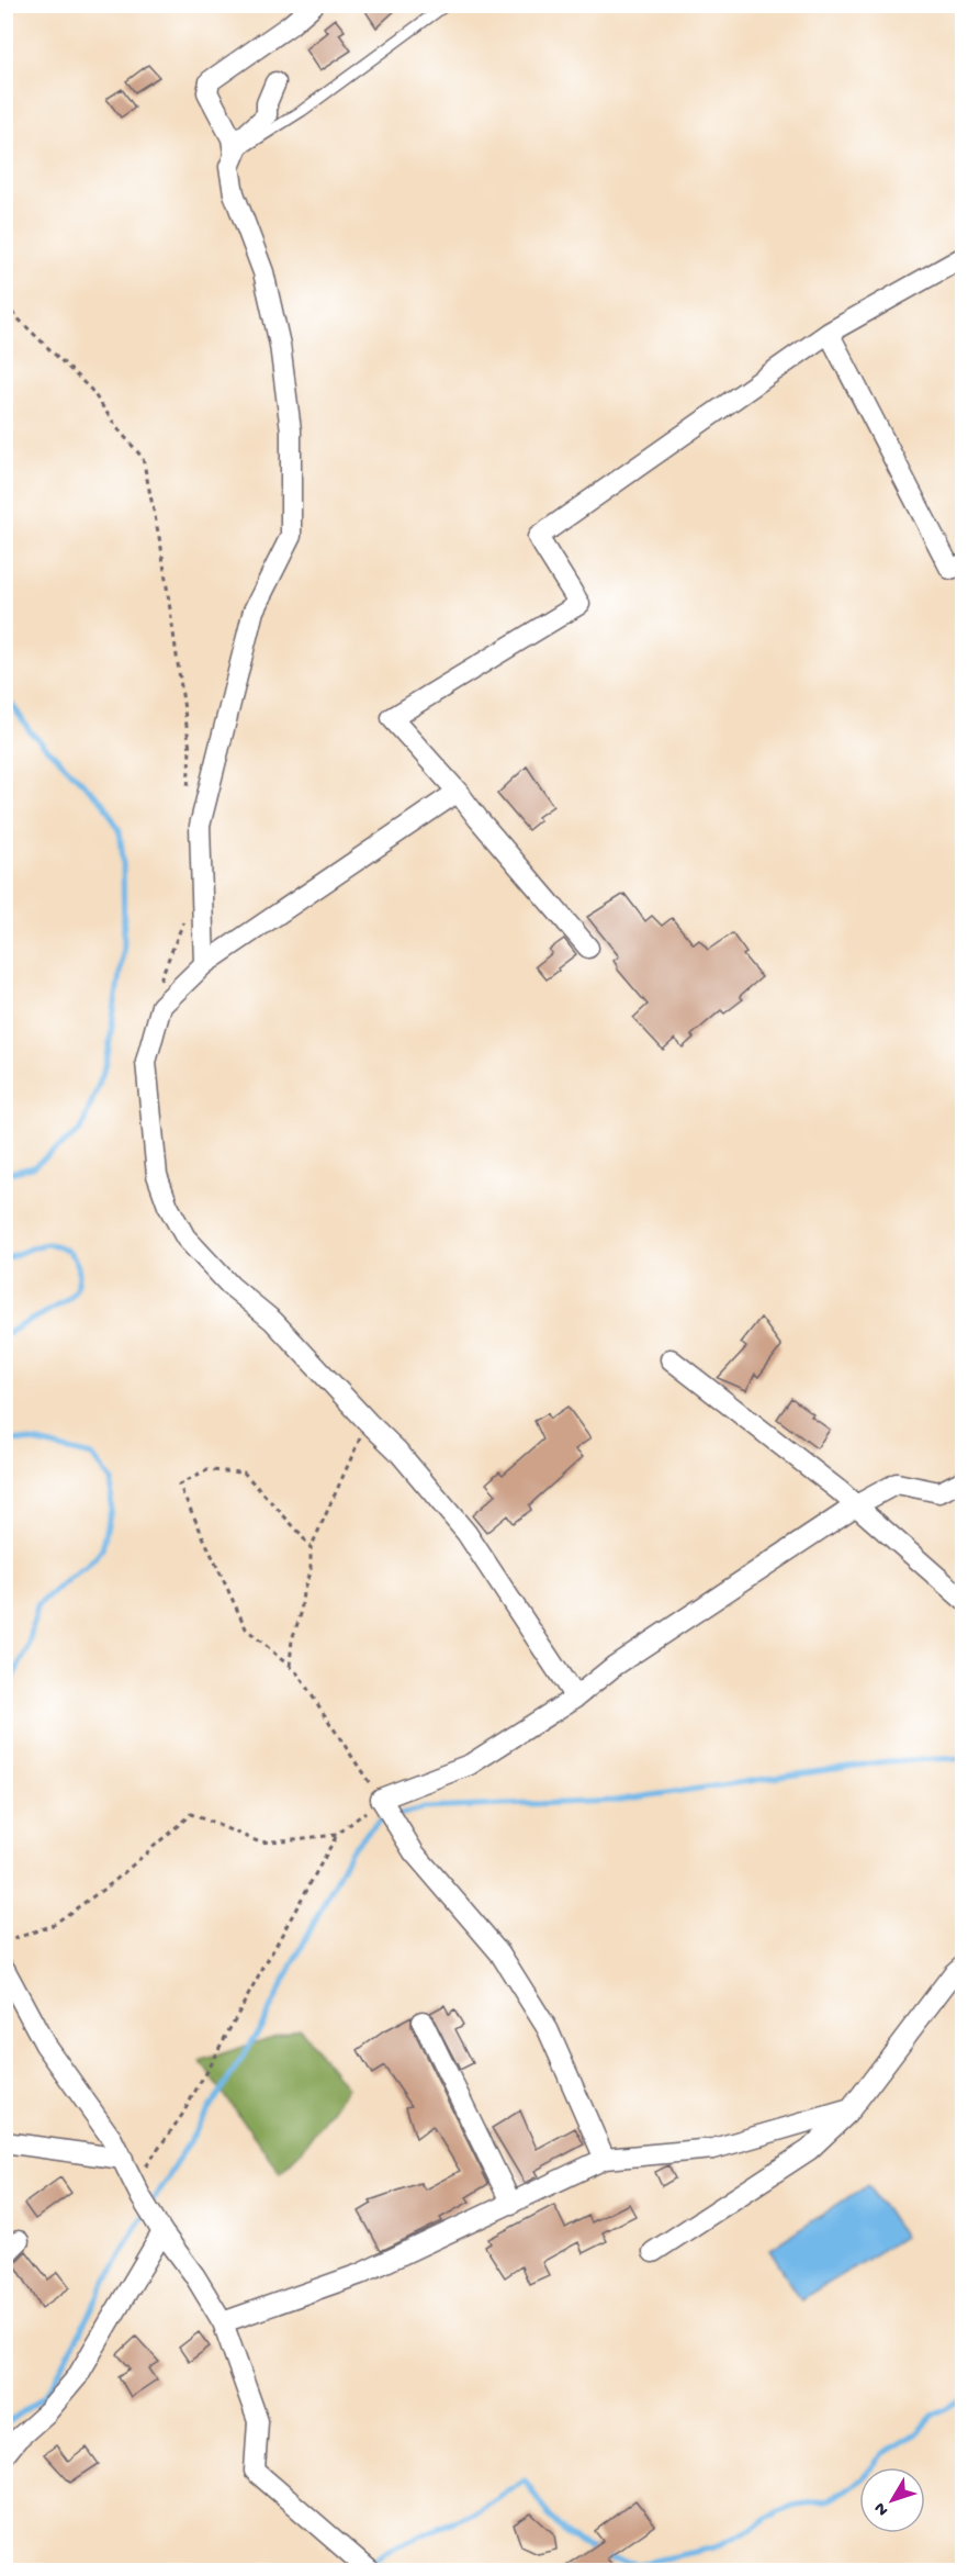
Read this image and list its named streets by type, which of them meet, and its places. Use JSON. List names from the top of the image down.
{
  "north": "bottom left"
}
